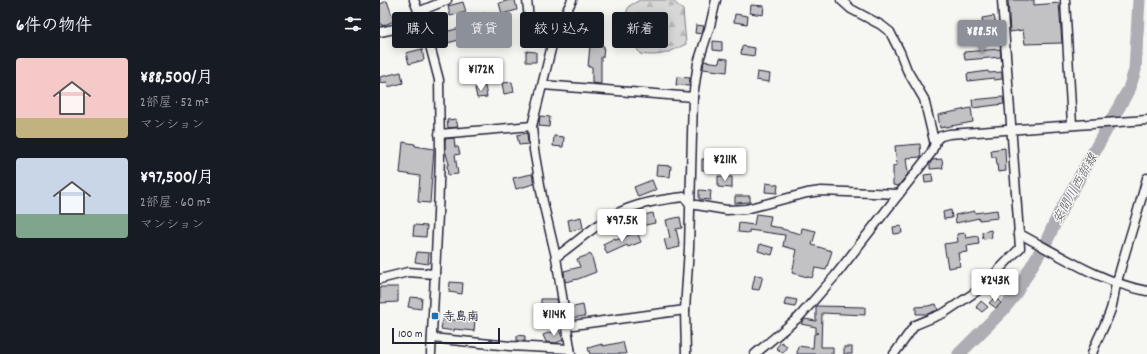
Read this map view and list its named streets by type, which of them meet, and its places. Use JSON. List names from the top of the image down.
{
  "water": ["安間川西部線"],
  "places": {
    "transit": ["寺島南"]
  },
  "scale_bar": "100 m",
  "page": {
    "heading": "6件の物件",
    "chip": [
      "購入",
      "賃貸",
      "絞り込み",
      "新着"
    ],
    "price": [
      "¥88.5K",
      "¥172K",
      "¥211K",
      "¥97.5K",
      "¥243K",
      "¥114K"
    ],
    "list": [
      {
        "name": "¥88,500/月",
        "note": "2部屋 · 52 m² · マンション"
      },
      {
        "name": "¥97,500/月",
        "note": "2部屋 · 60 m² · マンション"
      }
    ],
    "scale": "100 m"
  }
}
